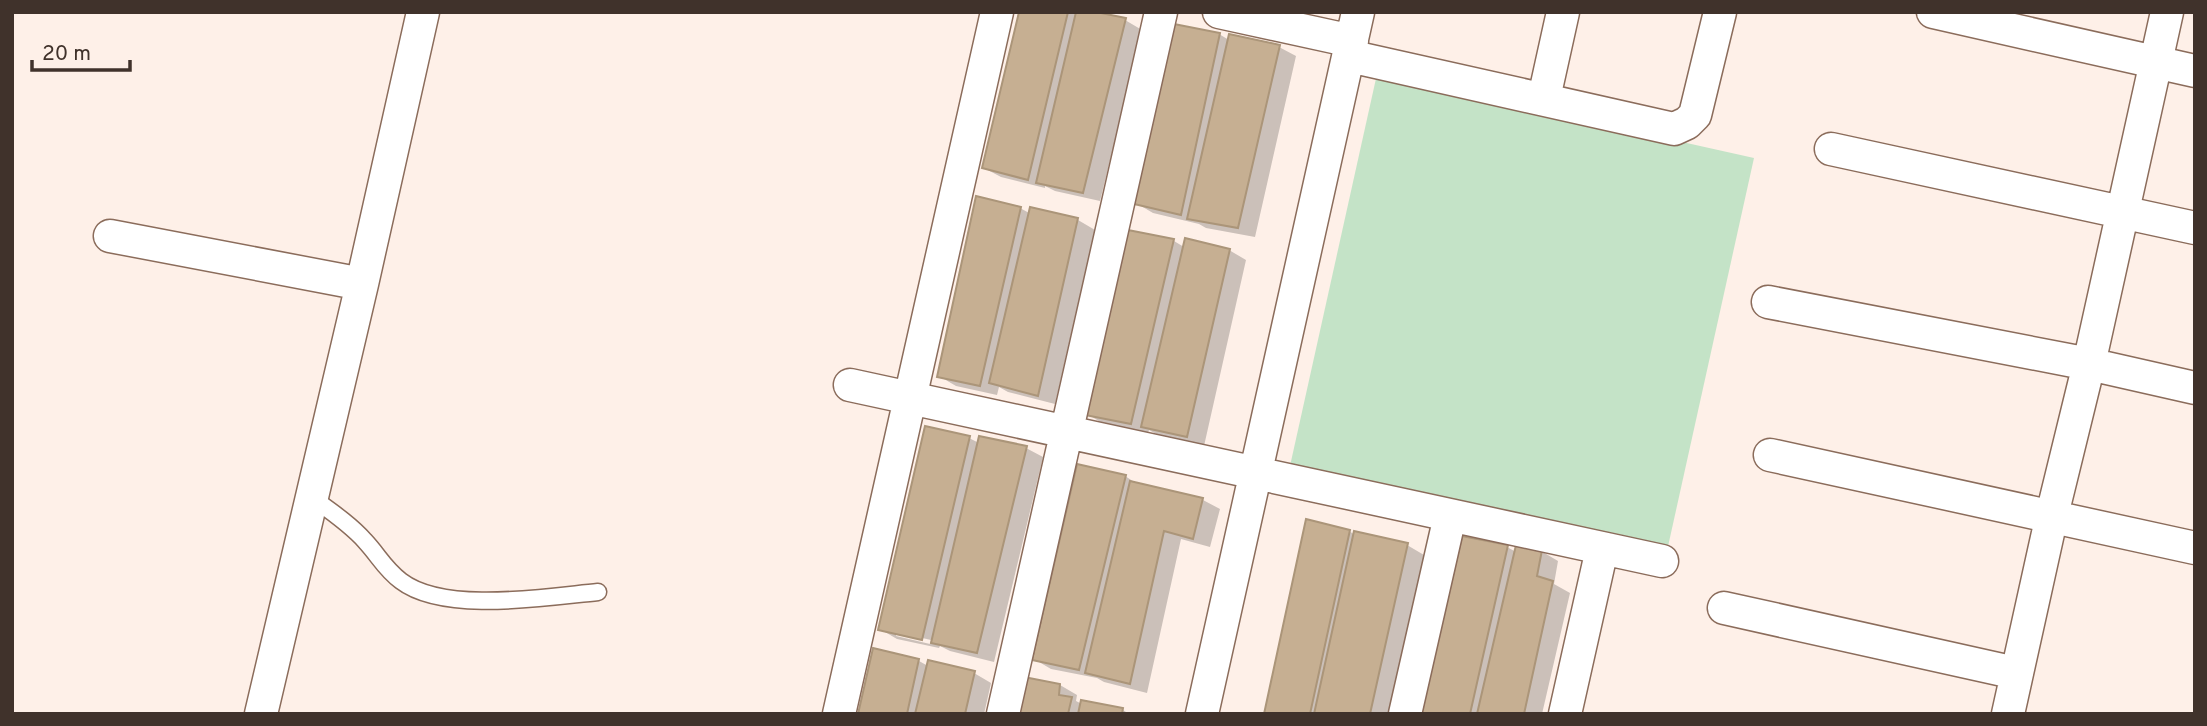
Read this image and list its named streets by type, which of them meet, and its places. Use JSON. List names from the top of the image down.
{
  "scale_bar": "20 m"
}
